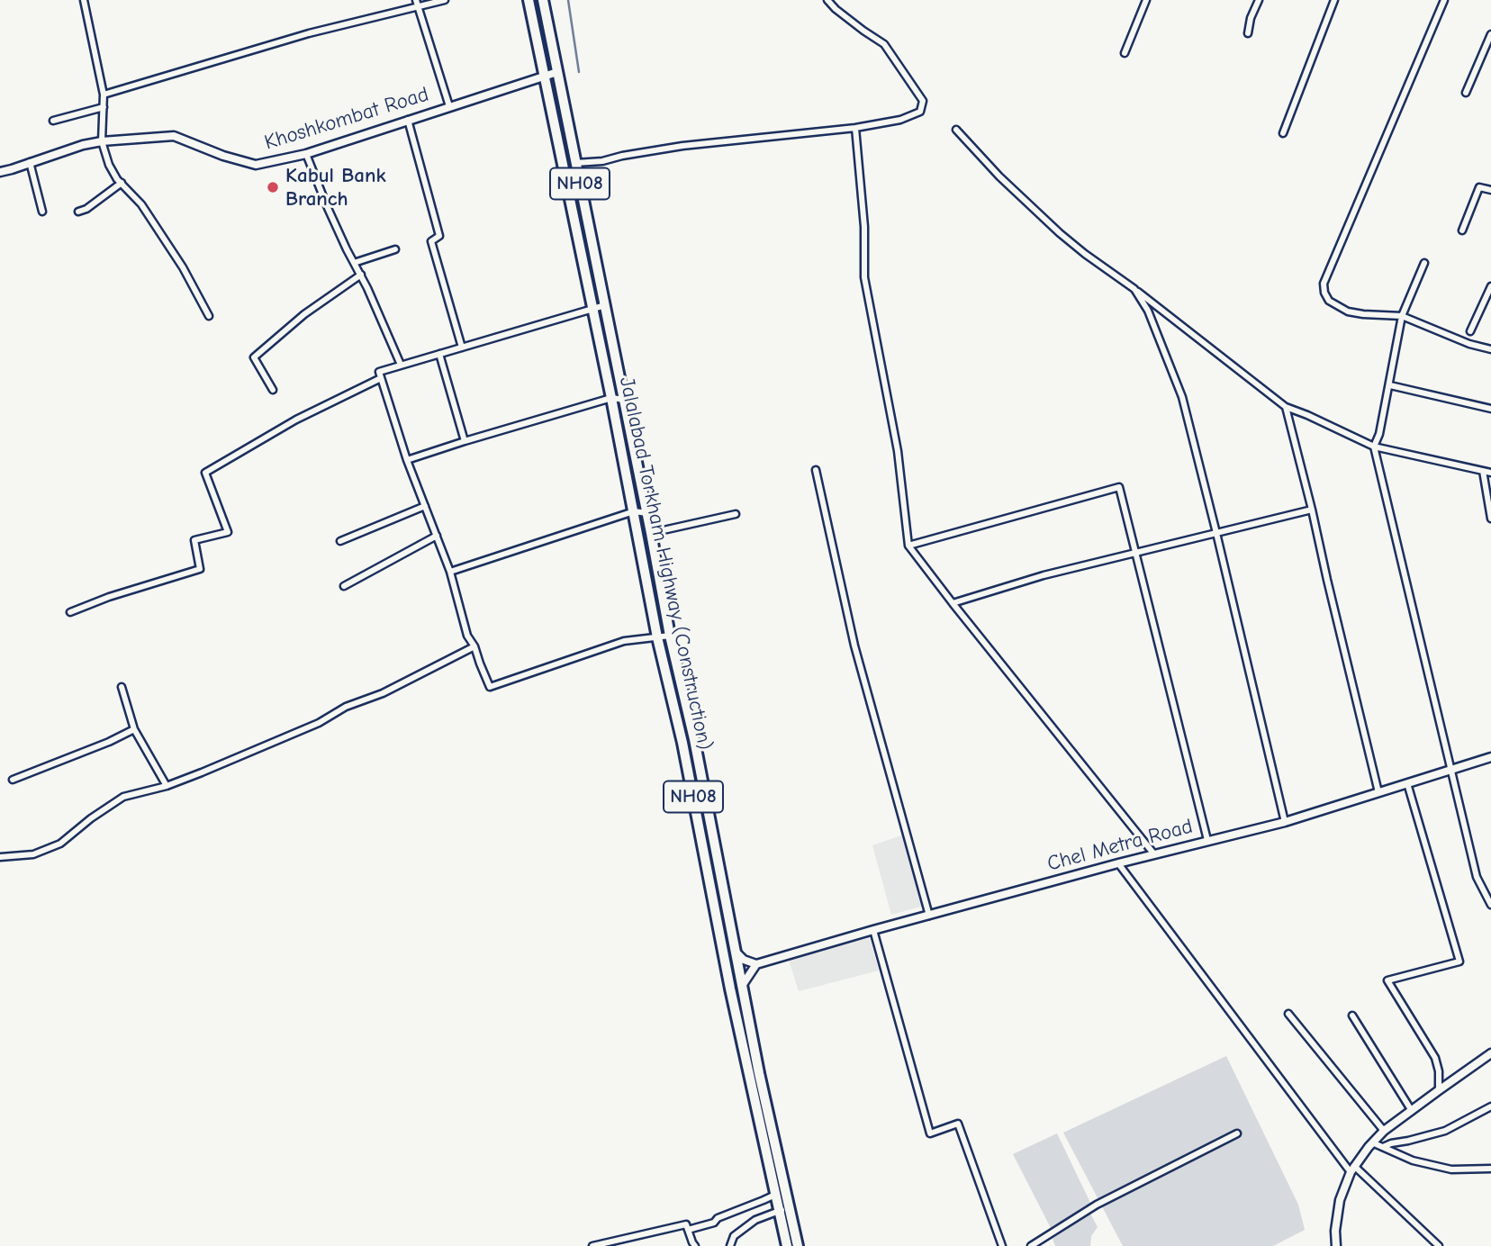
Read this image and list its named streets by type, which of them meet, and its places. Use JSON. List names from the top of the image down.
{
  "streets": {
    "highway": ["NH08", "Jalalabad Torkham Highway (Construction)"],
    "street": ["Khoshkombat Road", "Chel Metra Road"]
  },
  "crossings": [
    ["Khoshkombat Road", "NH08"],
    ["Khoshkombat Road", "Jalalabad Torkham Highway (Construction)"],
    ["NH08", "Jalalabad Torkham Highway (Construction)"]
  ],
  "places": ["Kabul Bank Branch"]
}
